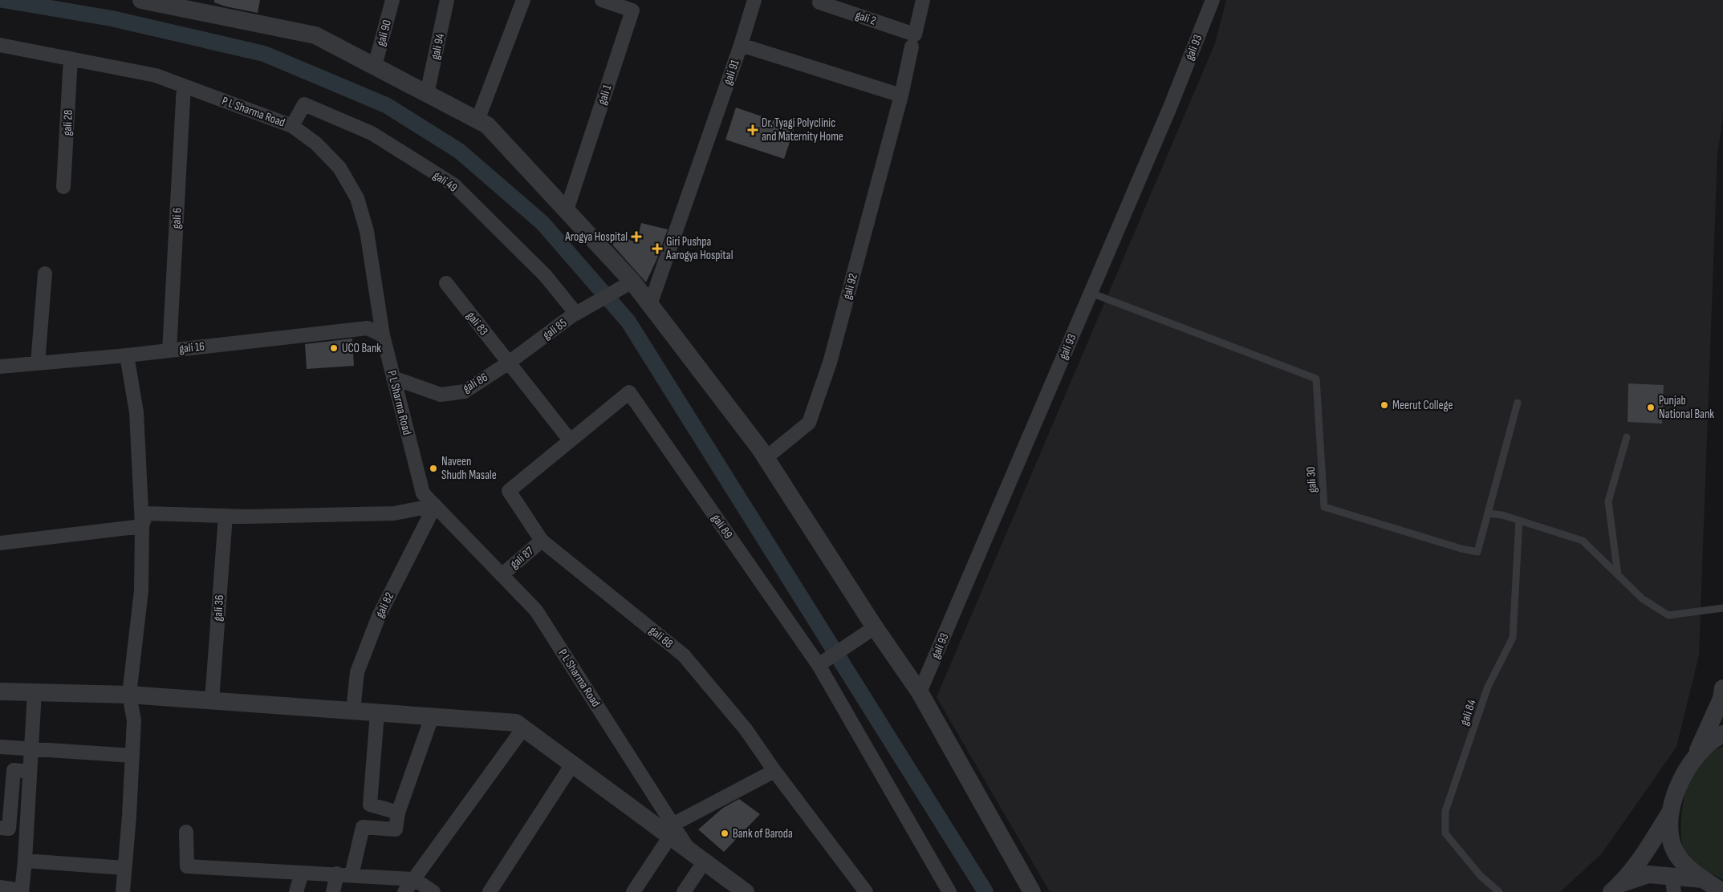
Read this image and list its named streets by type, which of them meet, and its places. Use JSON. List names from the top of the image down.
{
  "streets": {
    "street": [
      "gali 2",
      "gali 90",
      "gali 94",
      "gali 93",
      "gali 91",
      "gali 1",
      "P L Sharma Road",
      "gali 28",
      "gali 49",
      "gali 6",
      "gali 92",
      "gali 83",
      "gali 85",
      "gali 16",
      "gali 86",
      "gali 89",
      "gali 87",
      "gali 82",
      "gali 36",
      "gali 88"
    ],
    "lane": ["gali 30", "gali 84"]
  },
  "crossings": [
    ["gali 93", "gali 30"],
    ["gali 91", "gali 92"],
    ["P L Sharma Road", "gali 28"],
    ["P L Sharma Road", "gali 49"],
    ["P L Sharma Road", "gali 6"],
    ["P L Sharma Road", "gali 16"],
    ["P L Sharma Road", "gali 86"],
    ["P L Sharma Road", "gali 87"],
    ["P L Sharma Road", "gali 82"],
    ["gali 49", "gali 85"],
    ["gali 6", "gali 16"],
    ["gali 83", "gali 85"],
    ["gali 83", "gali 86"],
    ["gali 83", "gali 89"],
    ["gali 83", "gali 88"],
    ["gali 85", "gali 86"],
    ["gali 89", "gali 88"],
    ["gali 87", "gali 88"]
  ],
  "places": {
    "health": ["Dr. Tyagi Polyclinic and Maternity Home", "Arogya Hospital", "Giri Pushpa Aarogya Hospital"],
    "other": [
      "UCO Bank",
      "Meerut College",
      "Punjab National Bank",
      "Naveen Shudh Masale",
      "Bank of Baroda"
    ]
  }
}
